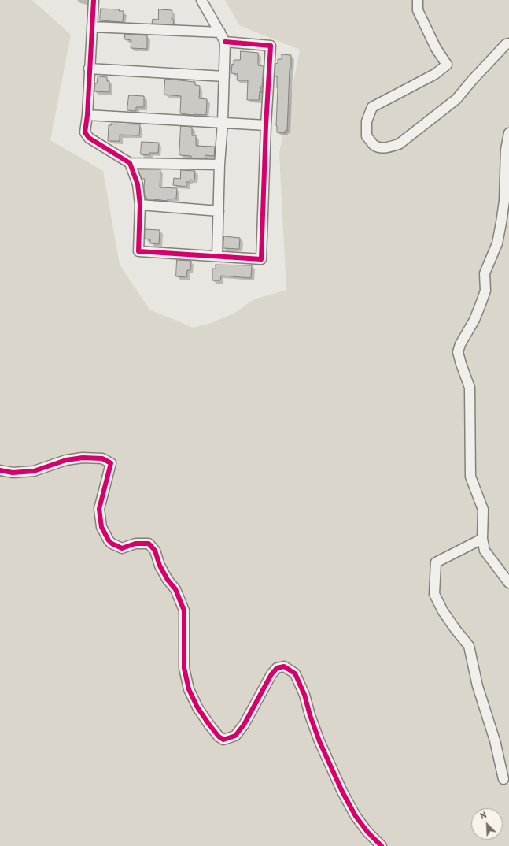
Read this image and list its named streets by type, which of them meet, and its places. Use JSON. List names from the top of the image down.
{
  "north": "top left"
}
